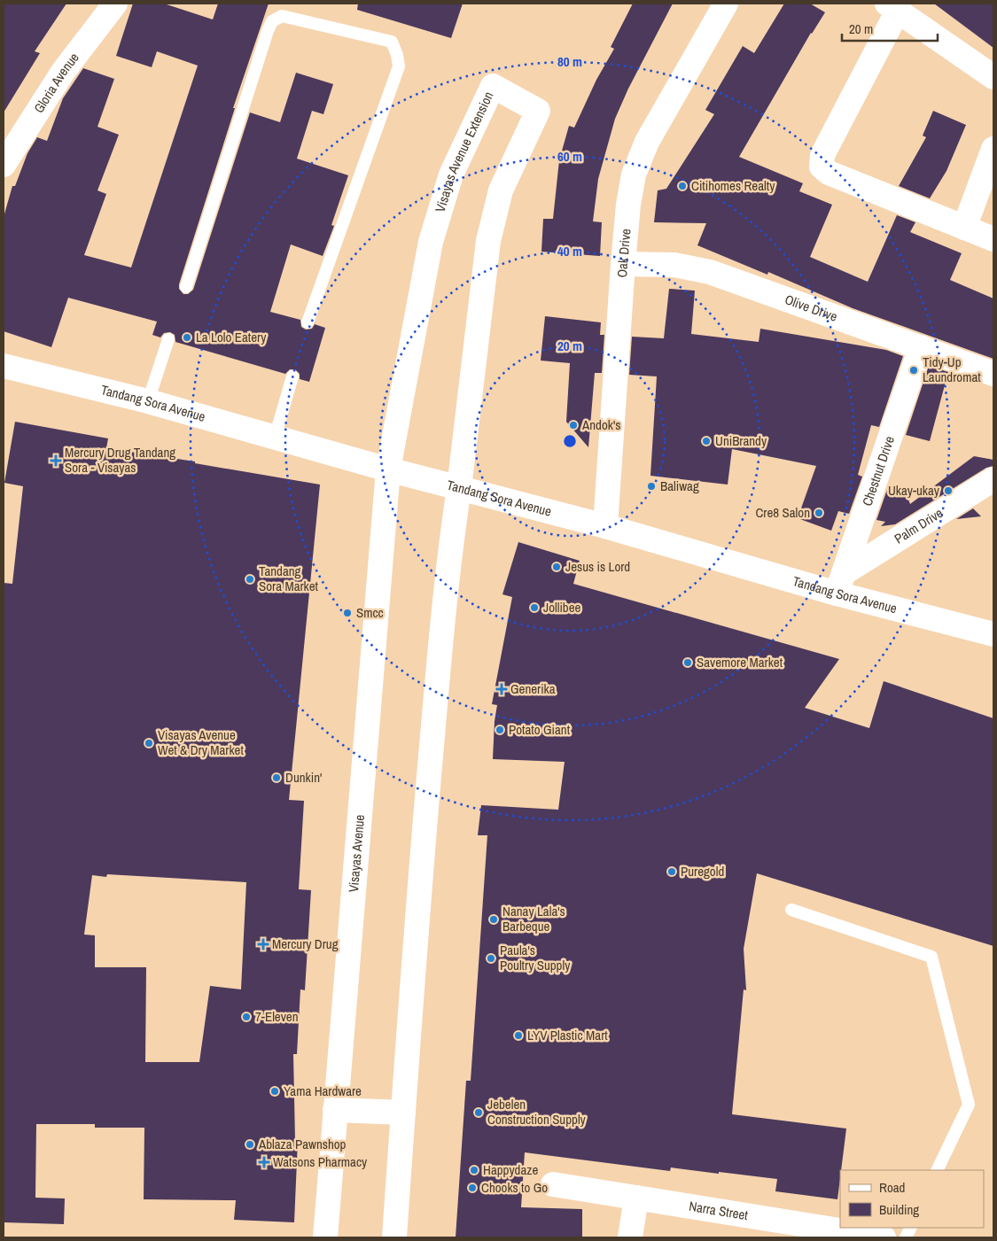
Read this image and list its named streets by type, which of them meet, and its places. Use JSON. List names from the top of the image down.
{
  "streets": {
    "street": [
      "Gloria Avenue",
      "Visayas Avenue Extension",
      "Oak Drive",
      "Olive Drive",
      "Tandang Sora Avenue",
      "Chestnut Drive",
      "Palm Drive",
      "Visayas Avenue",
      "Narra Street"
    ]
  },
  "crossings": [
    ["Visayas Avenue Extension", "Tandang Sora Avenue"],
    ["Visayas Avenue Extension", "Visayas Avenue"],
    ["Oak Drive", "Olive Drive"],
    ["Oak Drive", "Tandang Sora Avenue"],
    ["Olive Drive", "Chestnut Drive"],
    ["Tandang Sora Avenue", "Chestnut Drive"],
    ["Tandang Sora Avenue", "Palm Drive"],
    ["Tandang Sora Avenue", "Visayas Avenue"],
    ["Chestnut Drive", "Palm Drive"]
  ],
  "places": {
    "other": [
      "Citihomes Realty",
      "La Lolo Eatery",
      "Tidy-Up Laundromat",
      "Andok's",
      "UniBrandy",
      "Baliwag",
      "Ukay-ukay",
      "Cre8 Salon",
      "Jesus is Lord",
      "Tandang Sora Market",
      "Jollibee",
      "Smcc",
      "Savemore Market",
      "Potato Giant",
      "Visayas Avenue Wet & Dry Market",
      "Dunkin'",
      "Puregold",
      "Nanay Lala's Barbeque",
      "Paula's Poultry Supply",
      "7-Eleven",
      "LYV Plastic Mart",
      "Yama Hardware",
      "Jebelen Construction Supply",
      "Ablaza Pawnshop",
      "Happydaze",
      "Chooks to Go"
    ],
    "health": [
      "Mercury Drug Tandang Sora - Visayas",
      "Generika",
      "Mercury Drug",
      "Watsons Pharmacy"
    ]
  },
  "legend": ["Road", "Building"],
  "scale_bar": "20 m",
  "rings": [
    "80 m",
    "60 m",
    "40 m",
    "20 m"
  ]
}
